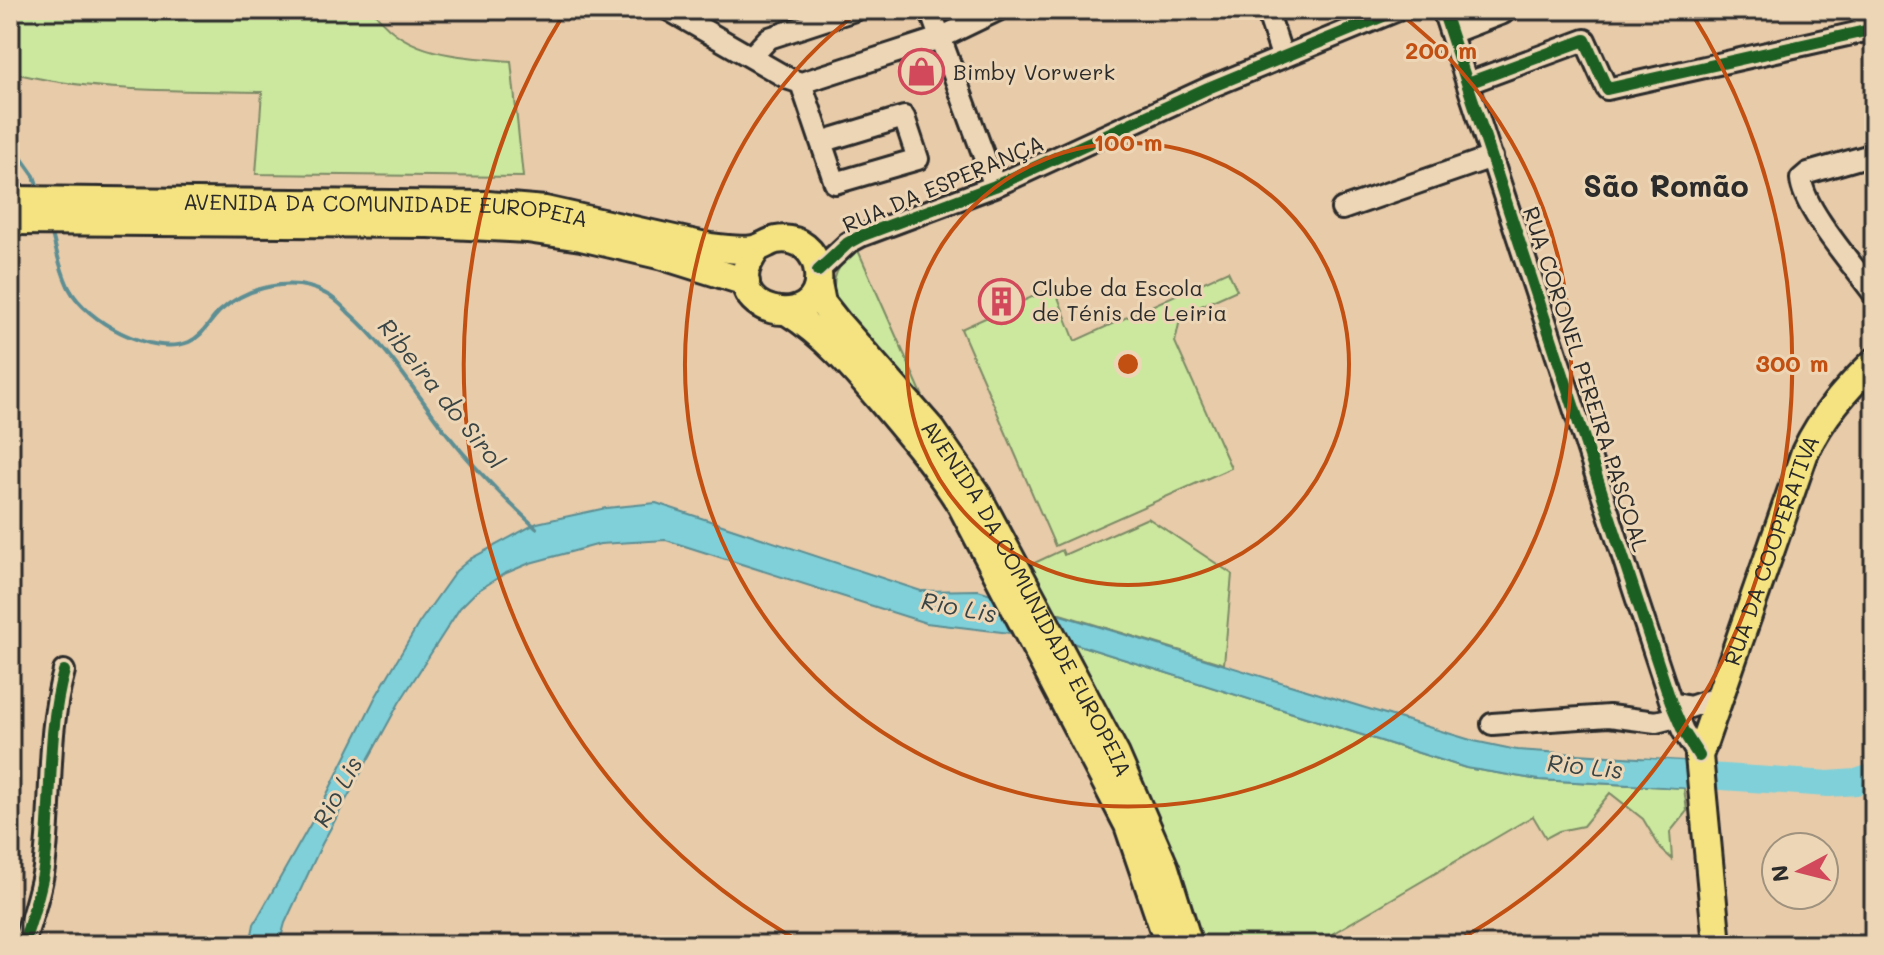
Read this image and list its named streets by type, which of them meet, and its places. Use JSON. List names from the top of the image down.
{
  "streets": {
    "main road": ["AVENIDA DA COMUNIDADE EUROPEIA", "RUA DA COOPERATIVA"],
    "street": ["RUA DA ESPERANÇA", "RUA CORONEL PEREIRA PASCOAL"]
  },
  "crossings": [
    ["RUA DA ESPERANÇA", "AVENIDA DA COMUNIDADE EUROPEIA"],
    ["RUA CORONEL PEREIRA PASCOAL", "RUA DA COOPERATIVA"]
  ],
  "districts": ["São Romão"],
  "water": ["Ribeira do Sirol", "Rio Lis"],
  "places": {
    "shop": ["Bimby Vorwerk"],
    "building": ["Clube da Escola de Ténis de Leiria"]
  },
  "north": "left",
  "rings": ["200 m", "100 m", "300 m"]
}
